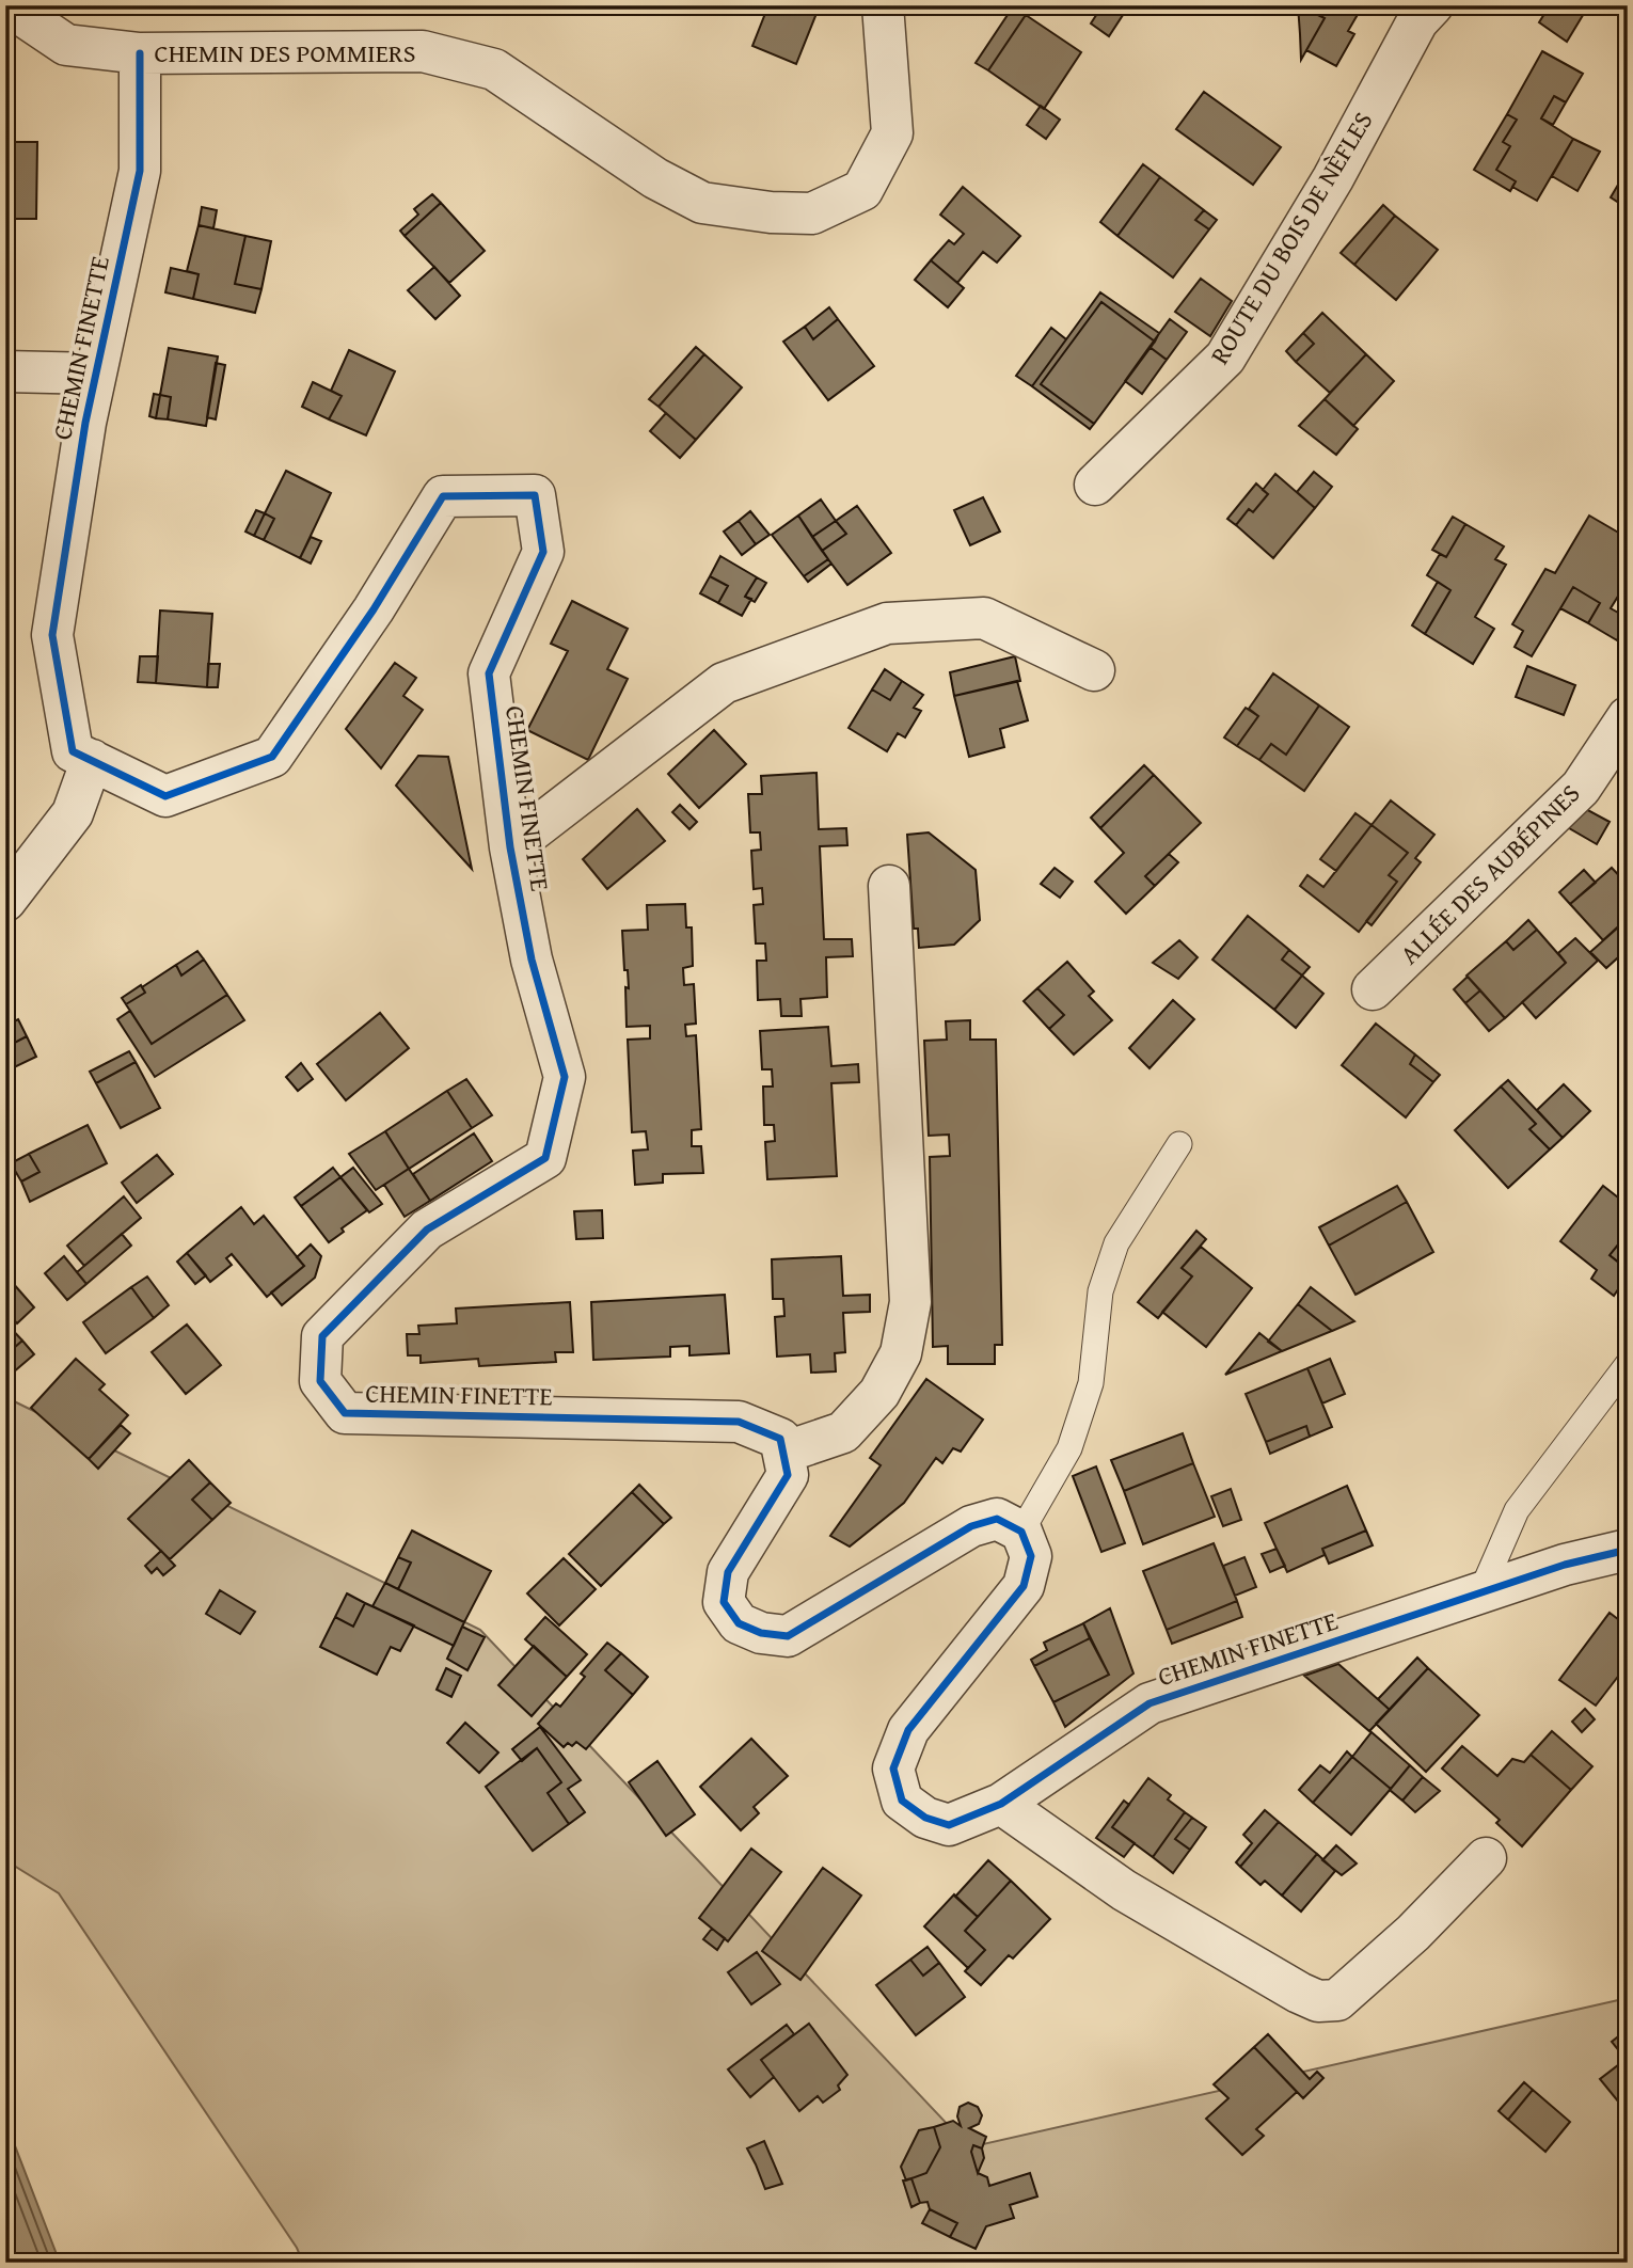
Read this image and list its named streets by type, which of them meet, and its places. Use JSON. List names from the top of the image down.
{
  "streets": {
    "street": [
      "CHEMIN DES POMMIERS",
      "ROUTE DU BOIS DE NÈFLES",
      "CHEMIN FINETTE",
      "ALLÉE DES AUBÉPINES"
    ]
  },
  "crossings": [
    ["CHEMIN DES POMMIERS", "CHEMIN FINETTE"]
  ]
}
